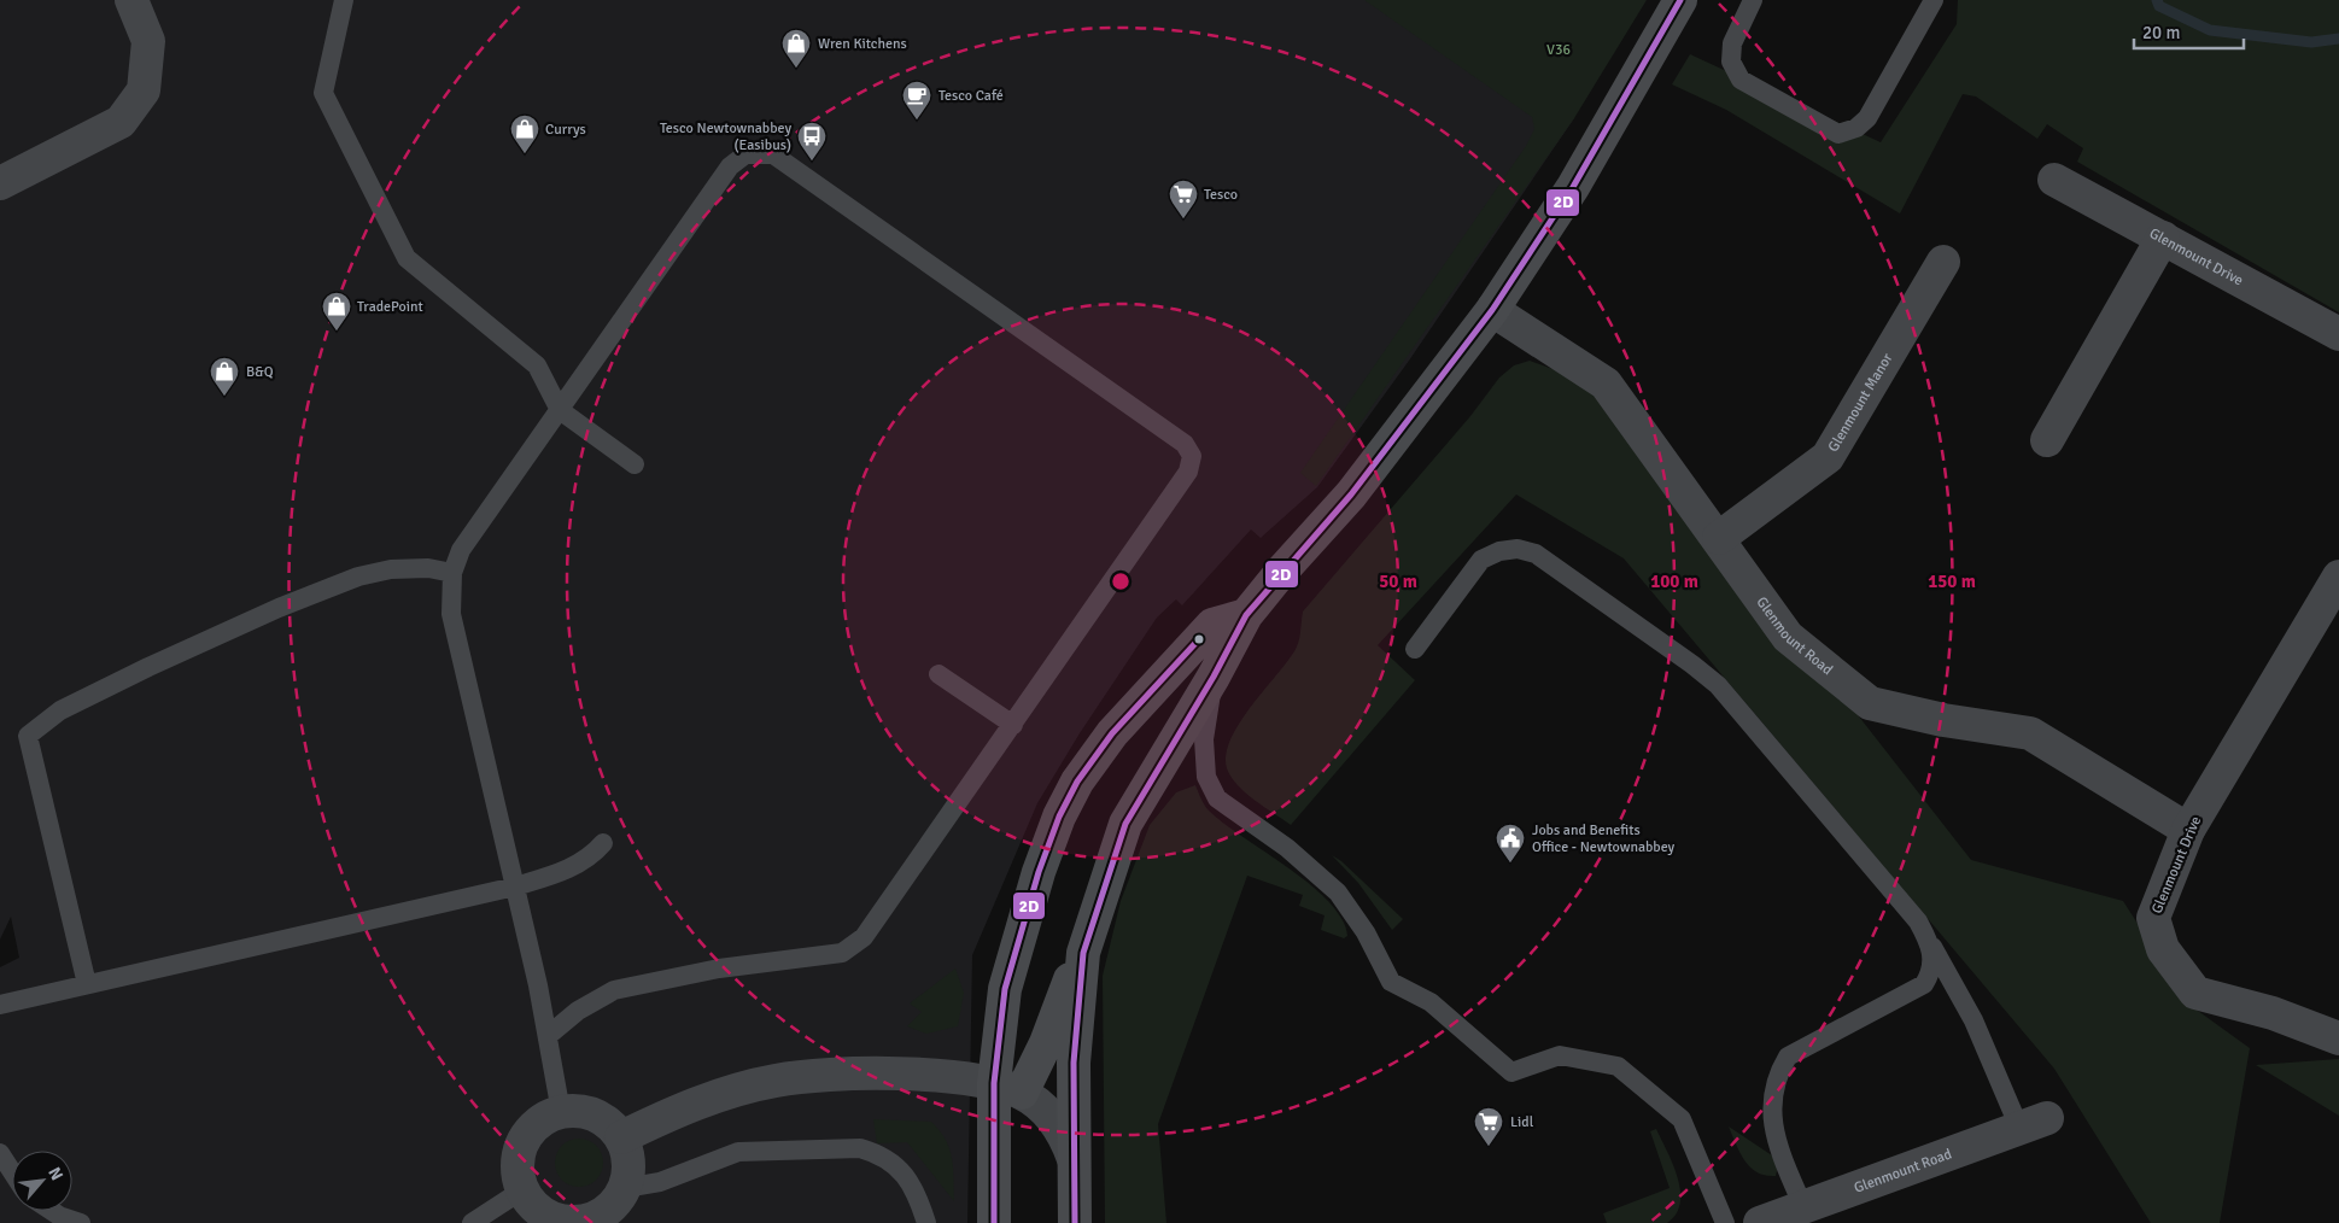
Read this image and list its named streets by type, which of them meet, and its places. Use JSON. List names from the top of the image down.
{
  "streets": {
    "street": ["Glenmount Drive", "Glenmount Manor", "Glenmount Road"]
  },
  "crossings": [
    ["Glenmount Drive", "Glenmount Road"],
    ["Glenmount Manor", "Glenmount Road"]
  ],
  "parks": ["V36"],
  "places": {
    "shop": [
      "Wren Kitchens",
      "Currys",
      "TradePoint",
      "B&Q"
    ],
    "cafe": ["Tesco Café"],
    "bus stop": ["Tesco Newtownabbey (Easibus)"],
    "supermarket": ["Tesco", "Lidl"],
    "public building": ["Jobs and Benefits Office - Newtownabbey"]
  },
  "lines": ["transit line 2D"],
  "scale_bar": "20 m",
  "north": "top right",
  "rings": ["50 m", "100 m", "150 m"]
}
